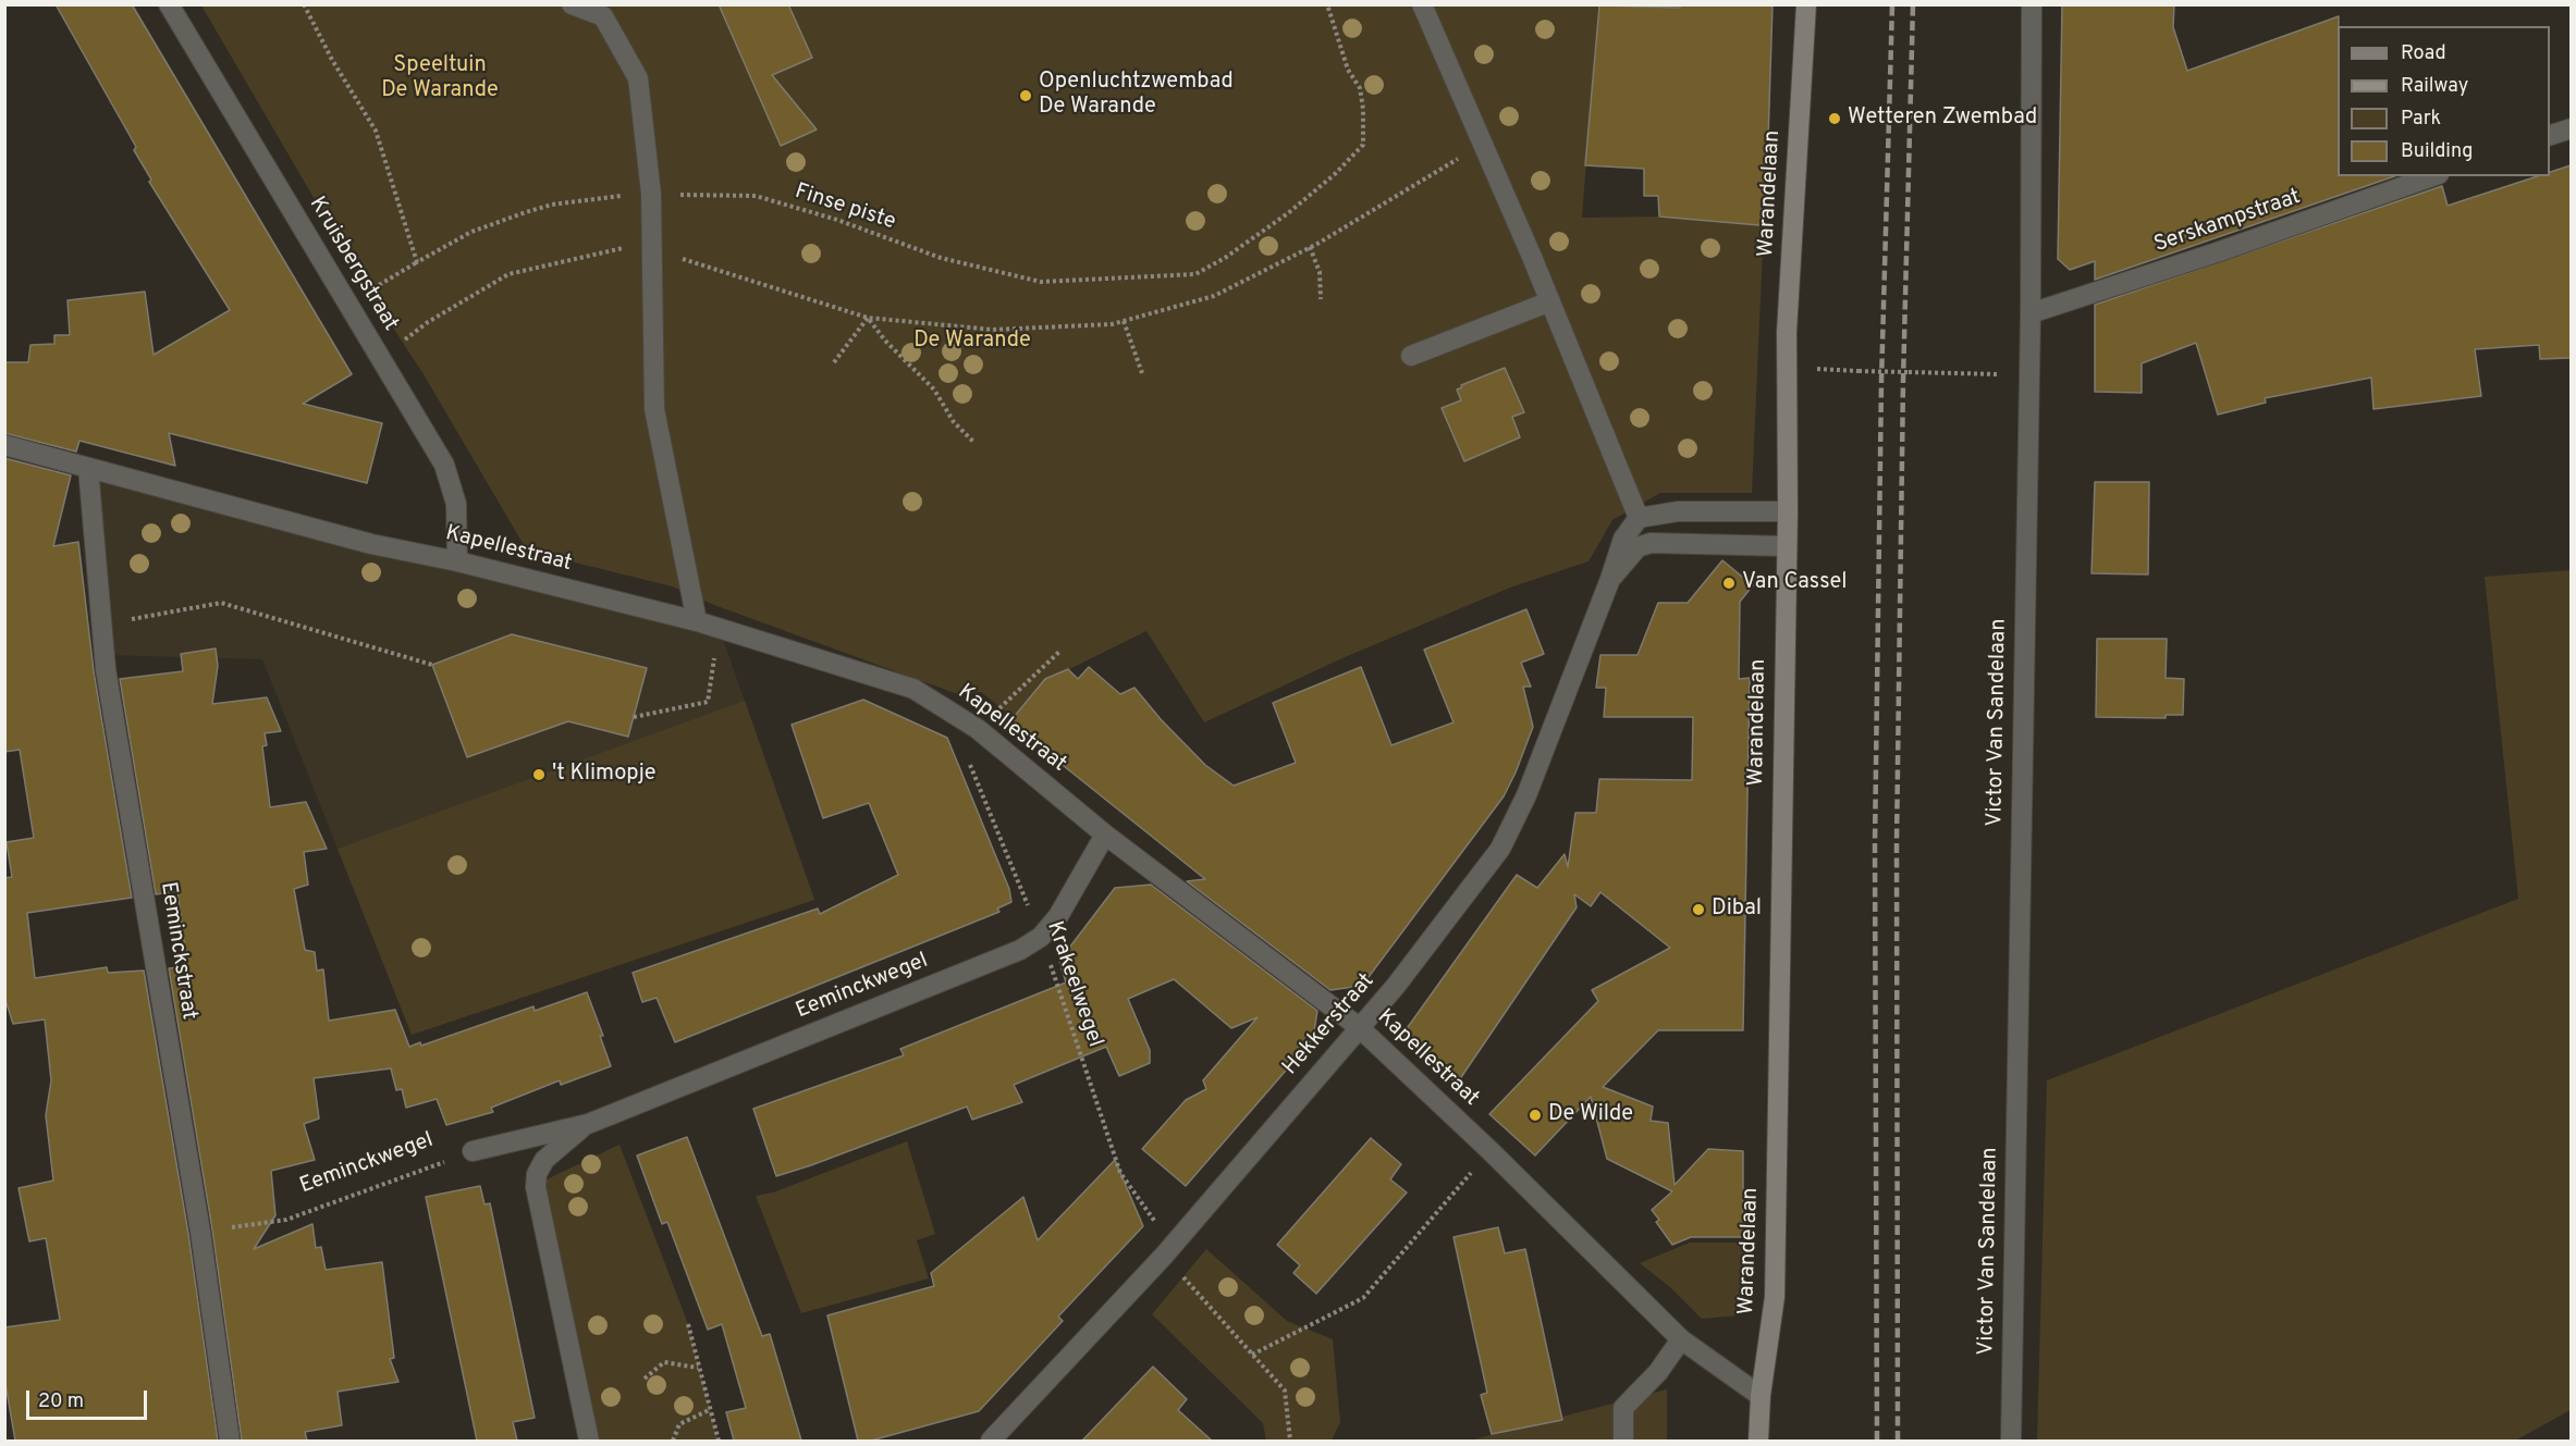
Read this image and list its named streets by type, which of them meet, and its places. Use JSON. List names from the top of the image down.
{
  "streets": {
    "main road": ["Warandelaan"],
    "street": [
      "Serskampstraat",
      "Kruisbergstraat",
      "Kapellestraat",
      "Victor Van Sandelaan",
      "Eeminckstraat",
      "Eeminckwegel",
      "Hekkerstraat"
    ],
    "path": ["Finse piste", "Krakeelwegel"]
  },
  "crossings": [
    ["Warandelaan", "Kapellestraat"],
    ["Warandelaan", "Hekkerstraat"],
    ["Serskampstraat", "Victor Van Sandelaan"],
    ["Kruisbergstraat", "Kapellestraat"],
    ["Kapellestraat", "Eeminckstraat"],
    ["Kapellestraat", "Krakeelwegel"],
    ["Kapellestraat", "Eeminckwegel"],
    ["Kapellestraat", "Hekkerstraat"],
    ["Eeminckstraat", "Eeminckwegel"],
    ["Krakeelwegel", "Eeminckwegel"],
    ["Krakeelwegel", "Hekkerstraat"]
  ],
  "parks": ["Speeltuin De Warande", "De Warande"],
  "places": [
    "Openluchtzwembad De Warande",
    "Wetteren Zwembad",
    "Van Cassel",
    "'t Klimopje",
    "Dibal",
    "De Wilde"
  ],
  "legend": [
    "Road",
    "Railway",
    "Park",
    "Building"
  ],
  "scale_bar": "20 m"
}
